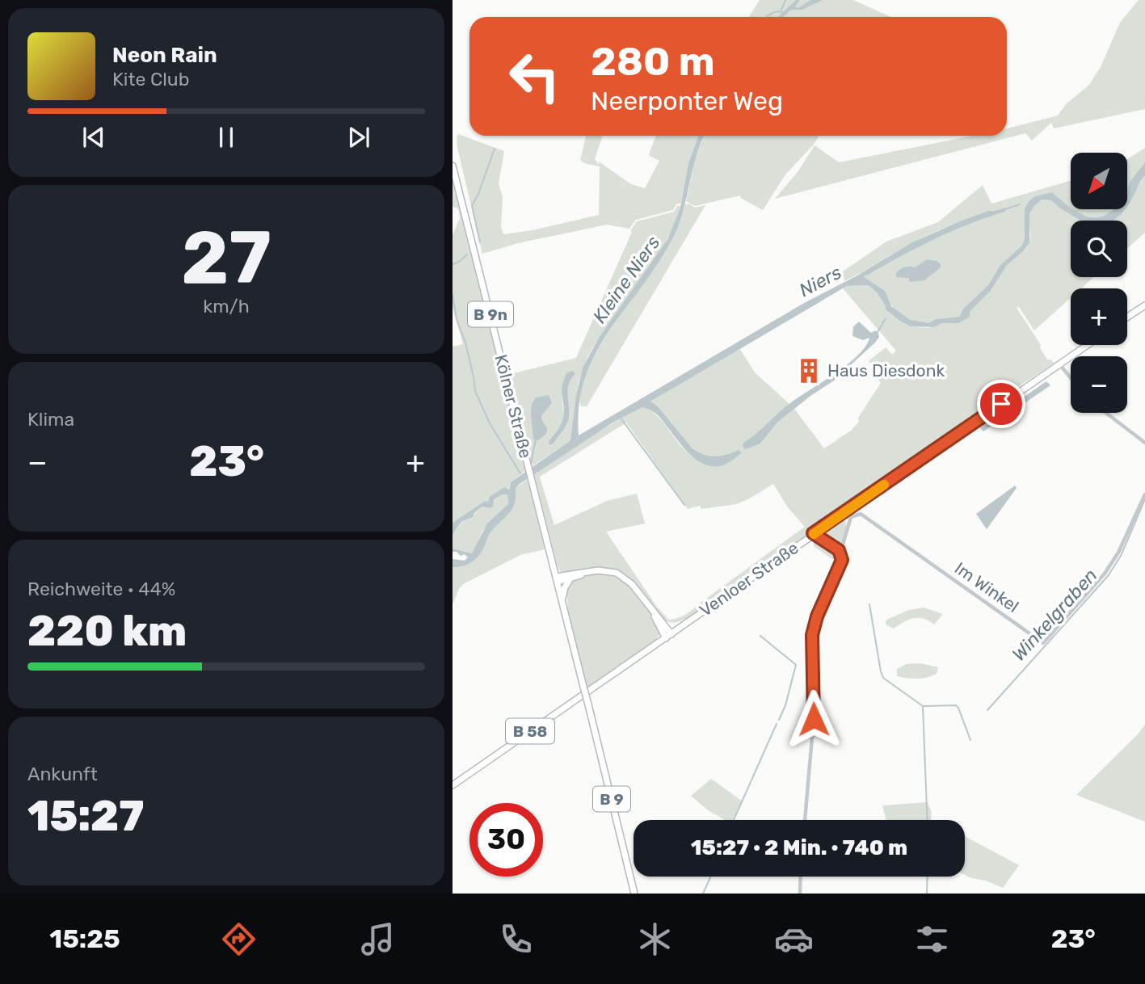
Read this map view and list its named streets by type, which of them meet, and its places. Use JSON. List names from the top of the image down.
{
  "streets": {
    "main road": [
      "B 9n",
      "Kölner Straße",
      "Venloer Straße",
      "B 58",
      "B 9"
    ],
    "street": ["Im Winkel"]
  },
  "crossings": [
    ["Kölner Straße", "B 9"]
  ],
  "water": ["Kleine Niers", "Niers", "Winkelgraben"],
  "places": {
    "building": ["Haus Diesdonk"]
  },
  "north": "bottom left",
  "page": {
    "turn": ["280 m", "Neerponter Weg"],
    "song": ["Neon Rain", "Kite Club"],
    "map_buttons": ["+", "−"],
    "tile": [
      ["27", "km/h"],
      "Klima",
      ["Reichweite · 44%", "220 km"],
      ["Ankunft", "15:27"]
    ],
    "heat": ["−", "23°", "+"],
    "limit": "30",
    "trip": "15:27 · 2 Min. · 740 m",
    "tabs": ["15:25", "23°"]
  }
}
